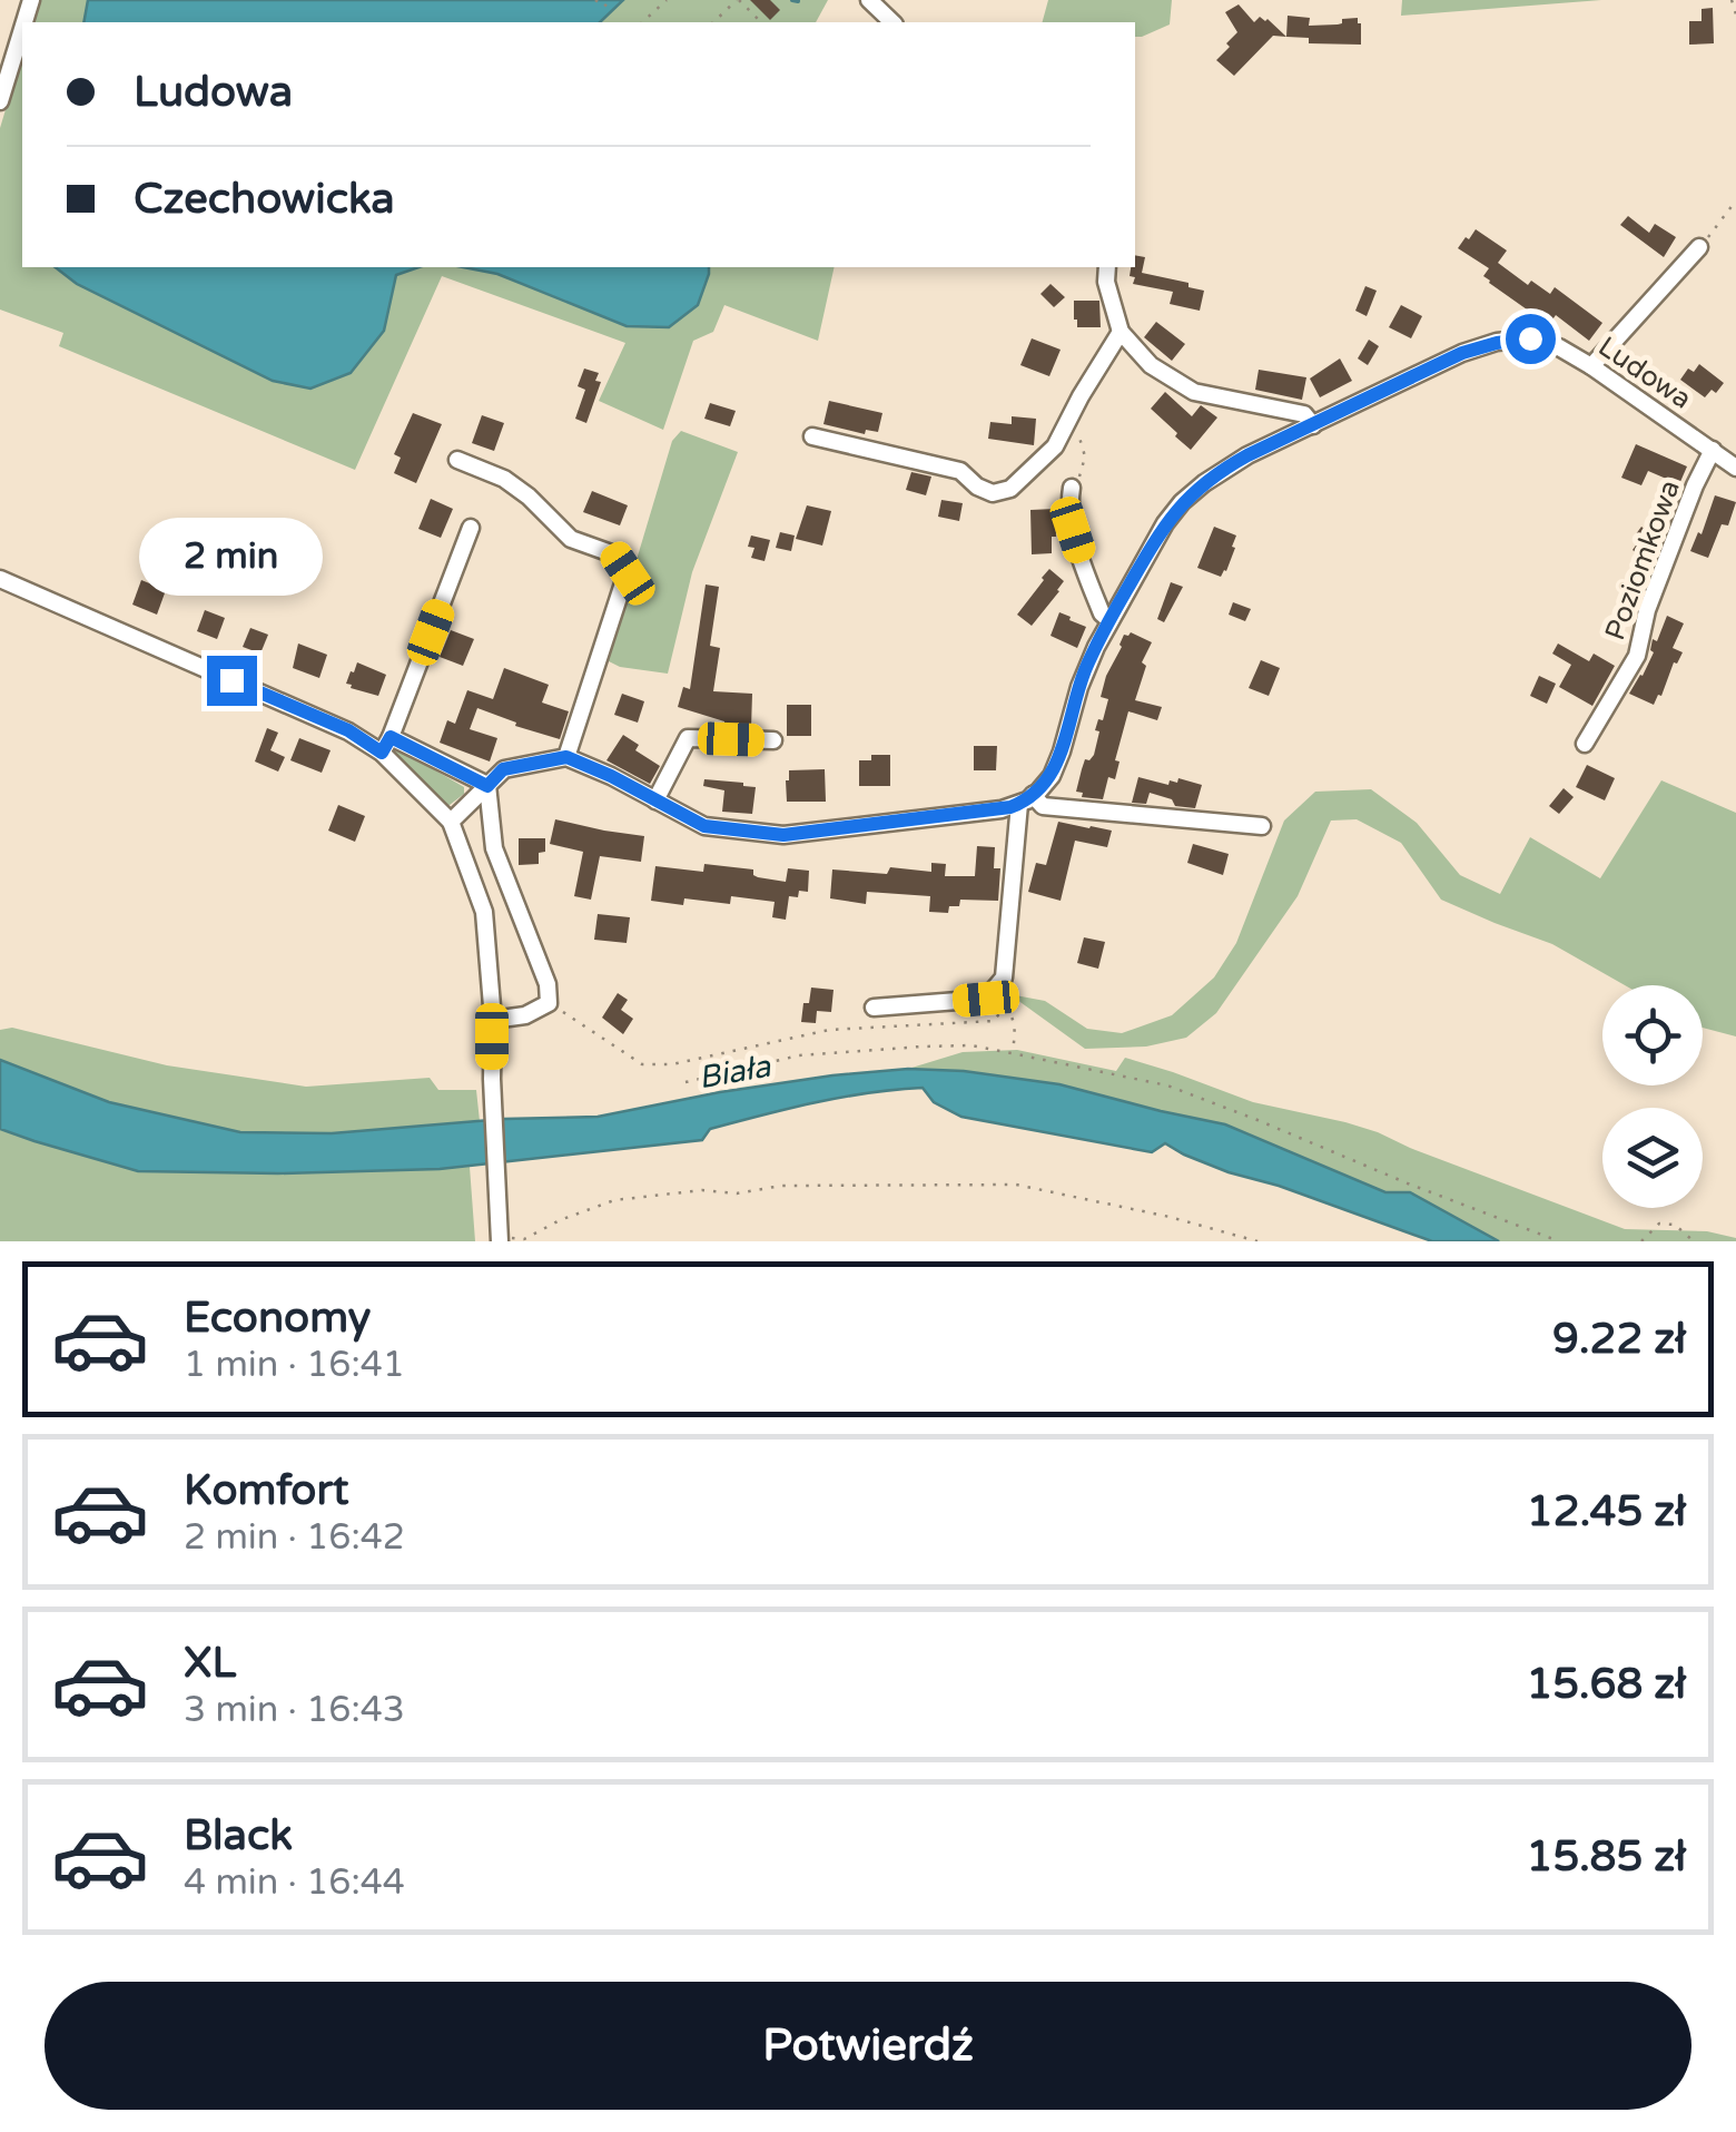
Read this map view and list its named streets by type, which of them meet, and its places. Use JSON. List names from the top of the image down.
{
  "streets": {
    "street": ["Ludowa", "Poziomkowa"]
  },
  "crossings": [
    ["Ludowa", "Poziomkowa"]
  ],
  "water": ["Biała"],
  "page": {
    "banner": ["Ludowa", "Czechowicka"],
    "bubble": "2 min",
    "list": [
      {
        "name": "Economy",
        "note": "1 min · 16:41",
        "value": "9.22 zł"
      },
      {
        "name": "Komfort",
        "note": "2 min · 16:42",
        "value": "12.45 zł"
      },
      {
        "name": "XL",
        "note": "3 min · 16:43",
        "value": "15.68 zł"
      },
      {
        "name": "Black",
        "note": "4 min · 16:44",
        "value": "15.85 zł"
      }
    ],
    "buttons": "Potwierdź"
  }
}
